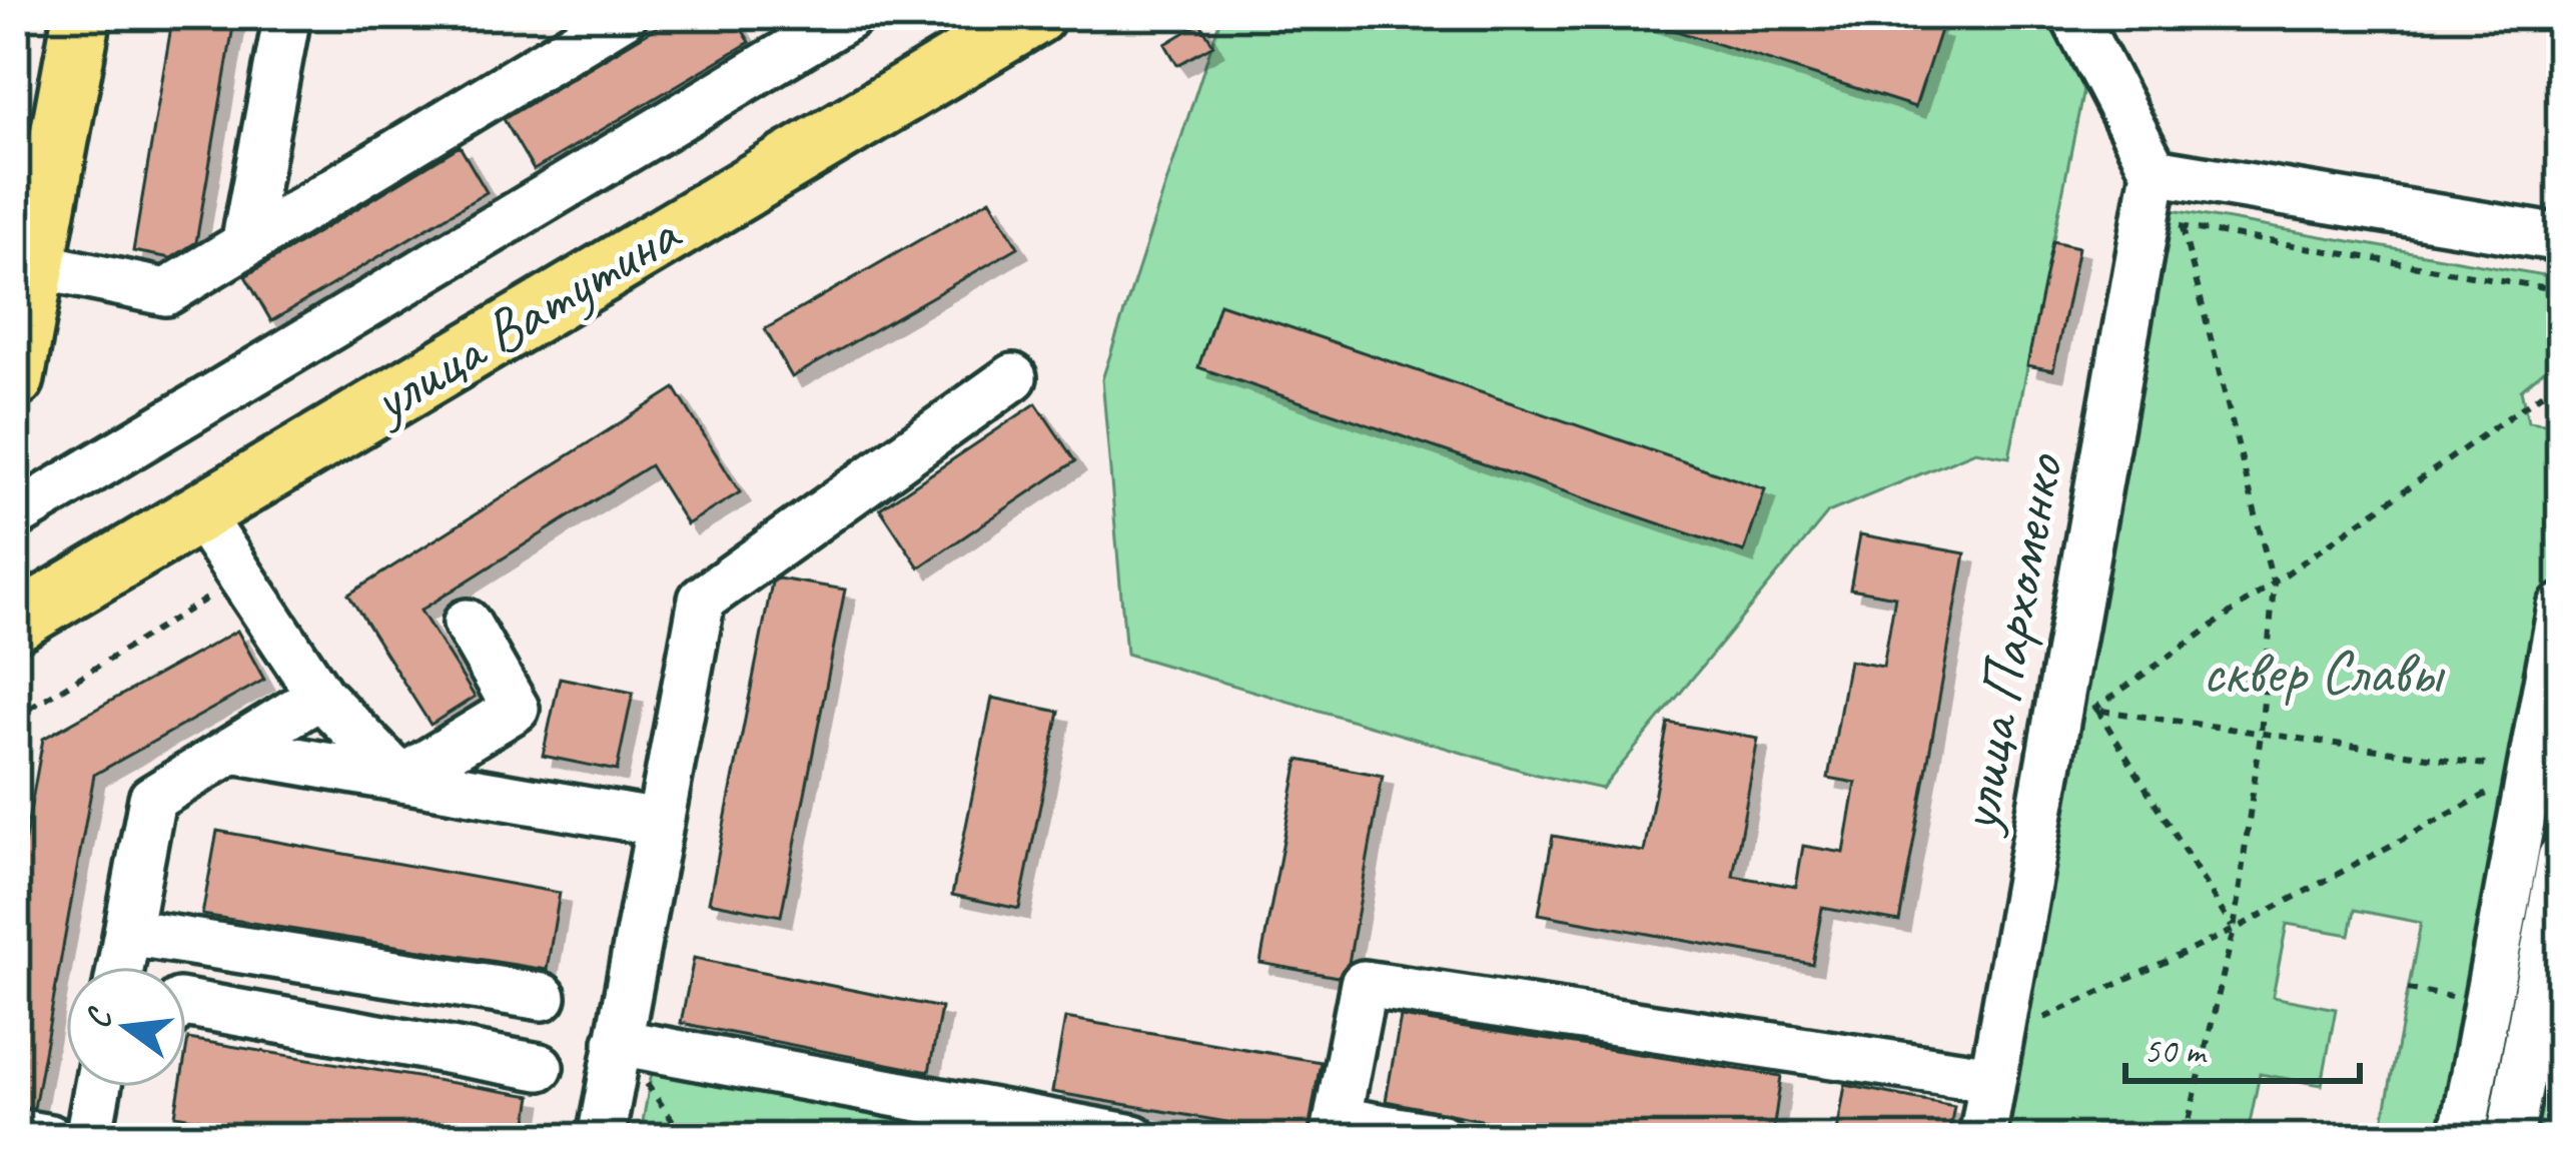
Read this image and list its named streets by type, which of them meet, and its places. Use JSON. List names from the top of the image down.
{
  "streets": {
    "main road": ["улица Ватутина"],
    "street": ["улица Пархоменко"]
  },
  "parks": ["сквер Славы"],
  "scale_bar": "50 m",
  "north": "left"
}
